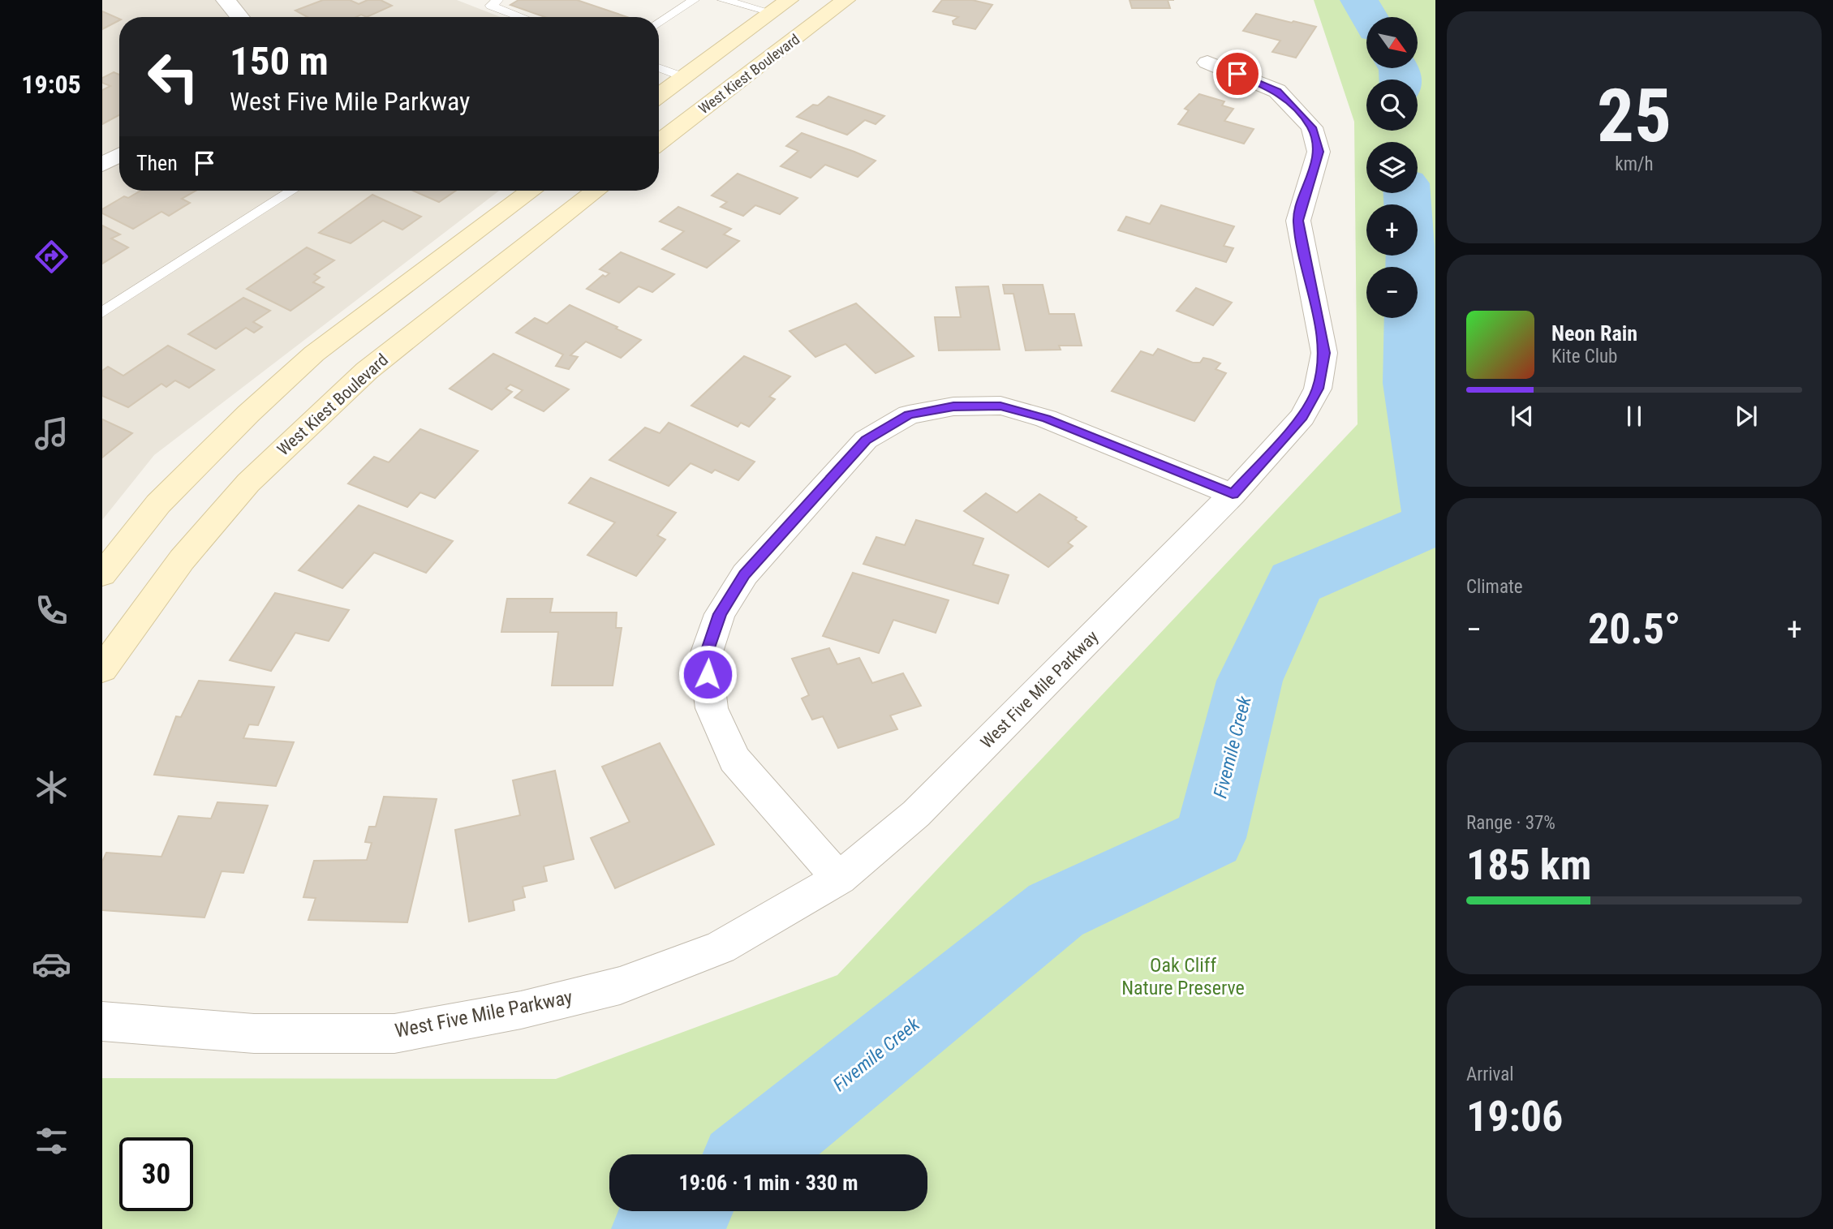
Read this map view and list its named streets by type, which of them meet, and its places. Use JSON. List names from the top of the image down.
{
  "streets": {
    "main road": ["West Kiest Boulevard"],
    "street": ["West Five Mile Parkway"]
  },
  "water": ["Fivemile Creek"],
  "parks": ["Oak Cliff Nature Preserve"],
  "north": "bottom right",
  "page": {
    "tabs": "19:05",
    "tile": [
      ["25", "km/h"],
      "Climate",
      ["Range · 37%", "185 km"],
      ["Arrival", "19:06"]
    ],
    "map_buttons": ["+", "−"],
    "turn": ["150 m", "West Five Mile Parkway"],
    "then": "Then",
    "song": ["Neon Rain", "Kite Club"],
    "heat": ["−", "20.5°", "+"],
    "limit": "30",
    "trip": "19:06 · 1 min · 330 m"
  }
}
